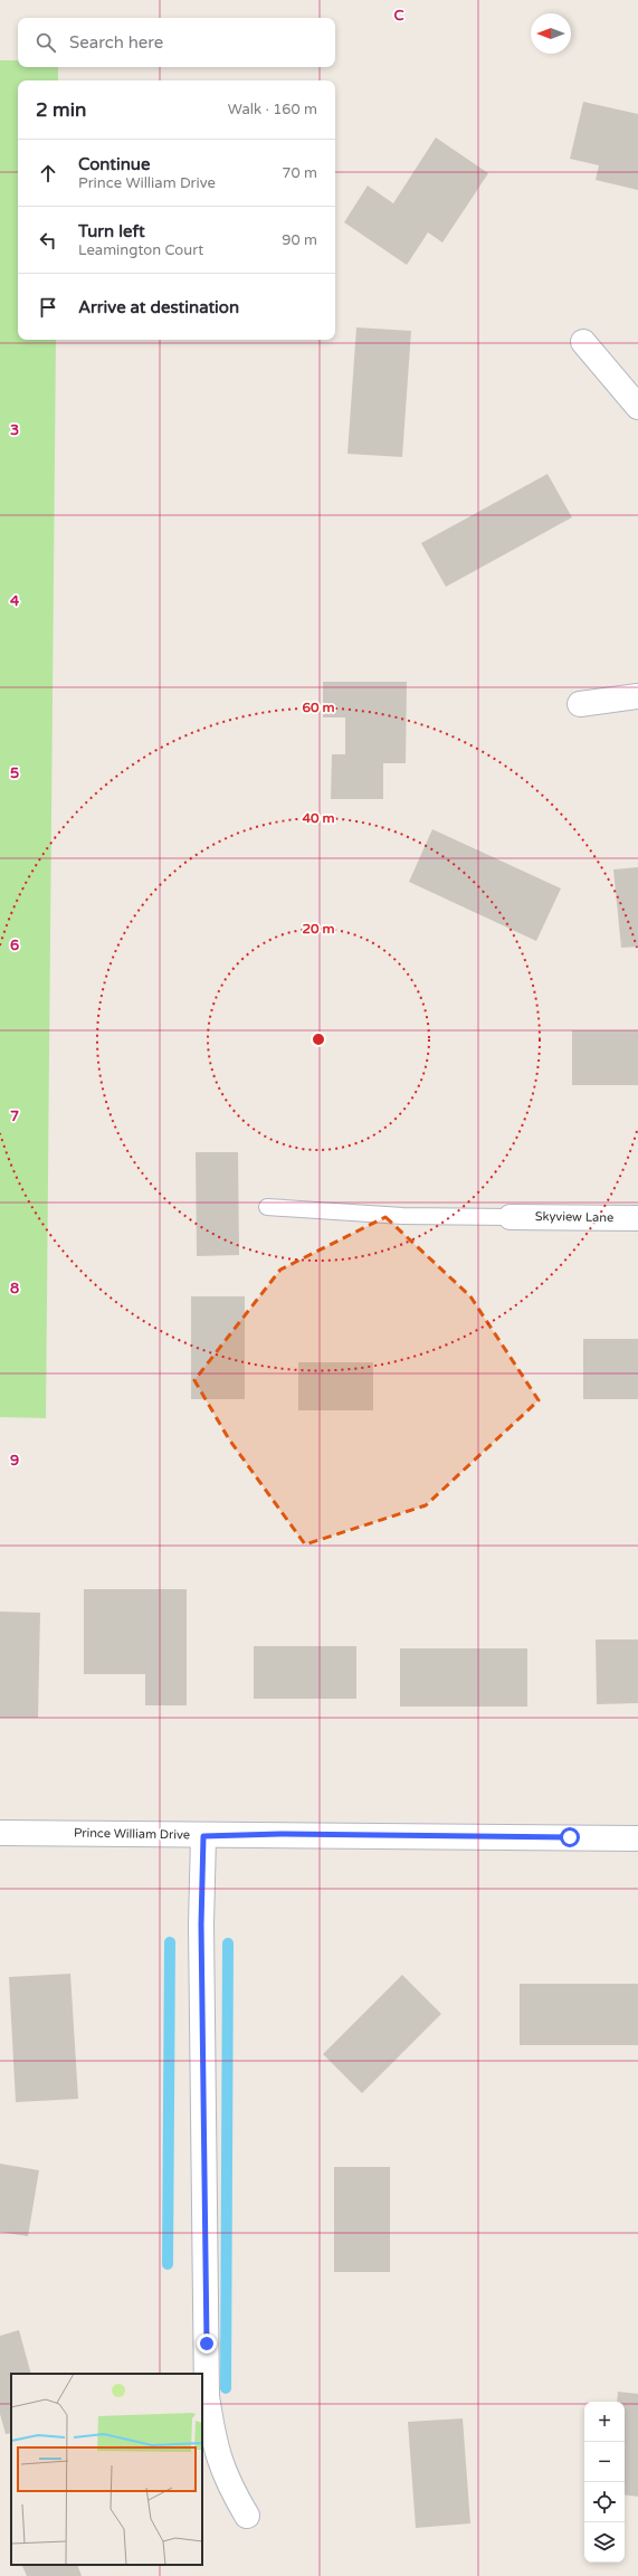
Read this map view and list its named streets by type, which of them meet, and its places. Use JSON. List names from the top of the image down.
{
  "streets": {
    "street": ["Skyview Lane", "Prince William Drive"]
  },
  "north": "left",
  "page": {
    "search": "Search here",
    "heading": ["2 min", "Walk · 160 m"],
    "list": [
      ["Continue", "Prince William Drive", "70 m"],
      ["Turn left", "Leamington Court", "90 m"],
      "Arrive at destination"
    ],
    "map_buttons": ["+", "−"]
  },
  "grid": {
    "columns": ["C"],
    "rows": [
      "3",
      "4",
      "5",
      "6",
      "7",
      "8",
      "9"
    ]
  },
  "rings": ["60 m", "40 m", "20 m"]
}
